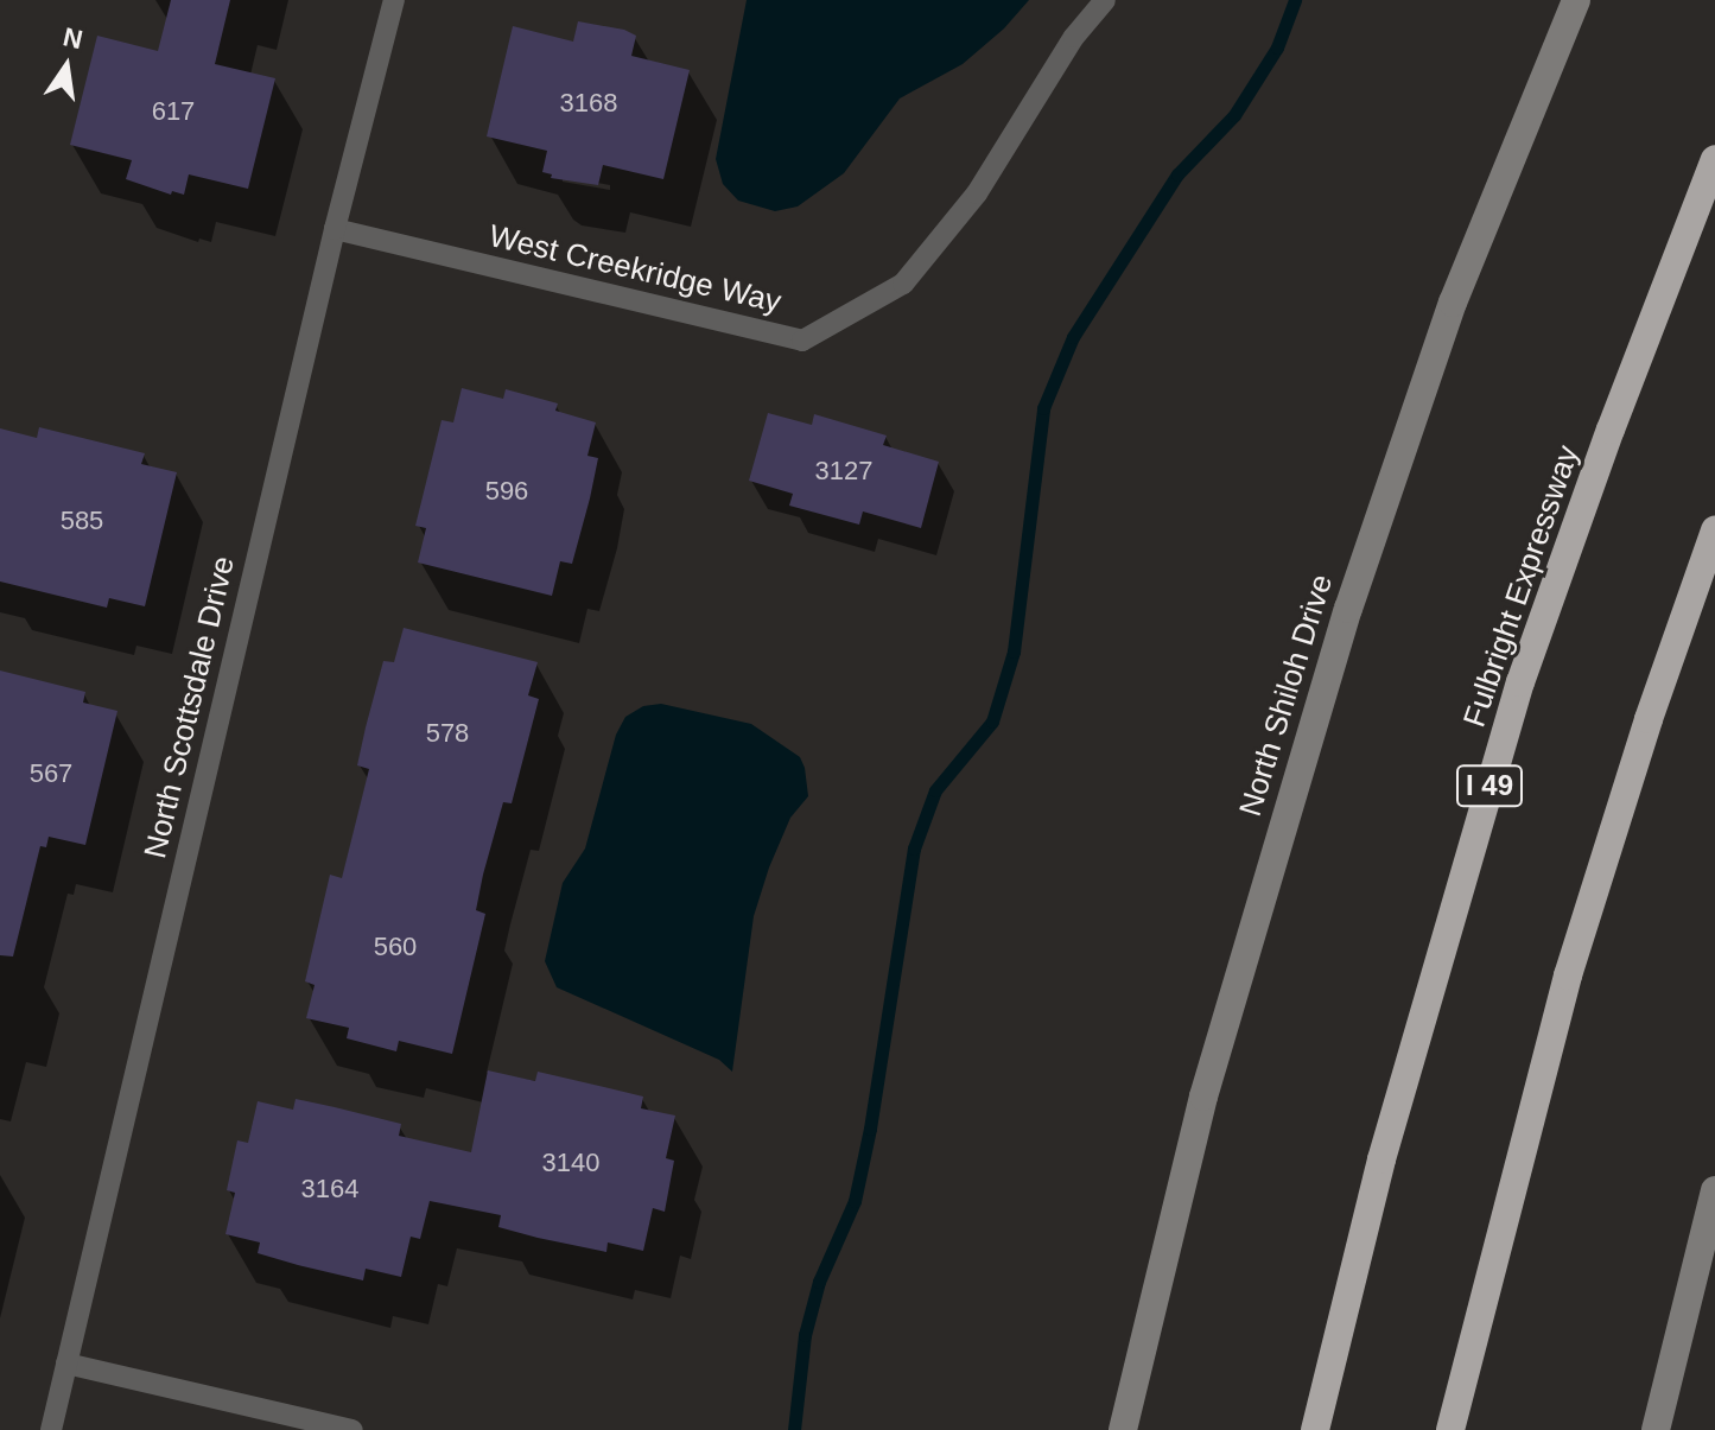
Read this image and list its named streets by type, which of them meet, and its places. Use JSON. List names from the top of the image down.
{
  "streets": {
    "highway": ["Fulbright Expressway", "I 49"],
    "main road": ["North Shiloh Drive"],
    "lane": ["West Creekridge Way", "North Scottsdale Drive"]
  },
  "crossings": [
    ["West Creekridge Way", "North Scottsdale Drive"]
  ],
  "house_numbers": [
    "3168",
    "617",
    "3127",
    "596",
    "585",
    "578",
    "567",
    "560",
    "3140",
    "3164"
  ],
  "north": "top"
}
